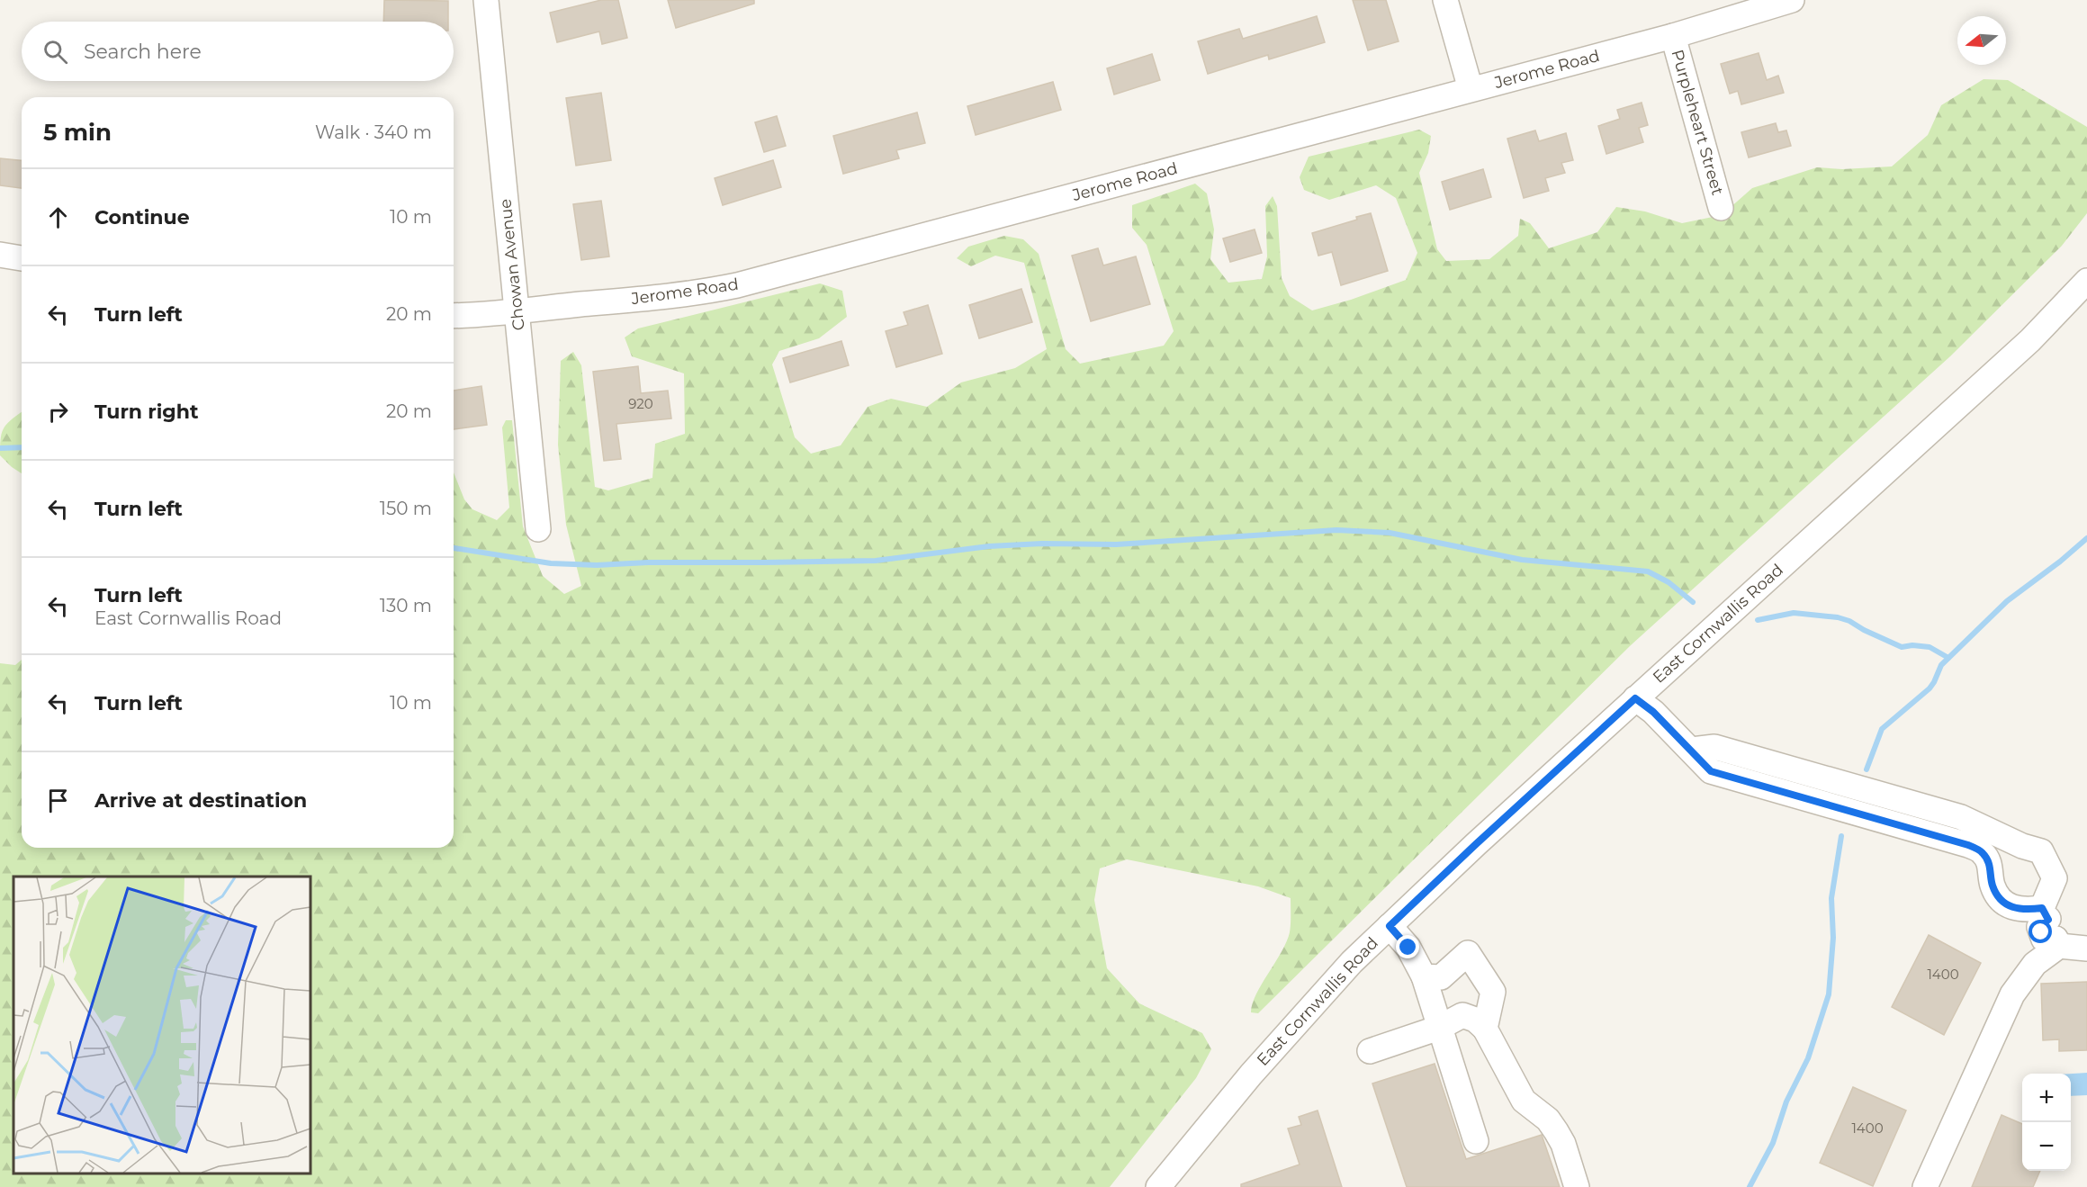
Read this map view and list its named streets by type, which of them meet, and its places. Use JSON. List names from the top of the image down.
{
  "streets": {
    "street": [
      "Jerome Road",
      "Purpleheart Street",
      "Chowan Avenue",
      "East Cornwallis Road"
    ]
  },
  "crossings": [
    ["Jerome Road", "Purpleheart Street"],
    ["Jerome Road", "Chowan Avenue"]
  ],
  "house_numbers": ["920", "1400", "1400"],
  "north": "left",
  "page": {
    "search": "Search here",
    "heading": ["5 min", "Walk · 340 m"],
    "list": [
      ["Continue", "10 m"],
      ["Turn left", "20 m"],
      ["Turn right", "20 m"],
      ["Turn left", "150 m"],
      ["Turn left", "East Cornwallis Road", "130 m"],
      ["Turn left", "10 m"],
      "Arrive at destination"
    ],
    "map_buttons": ["+", "−"]
  }
}
